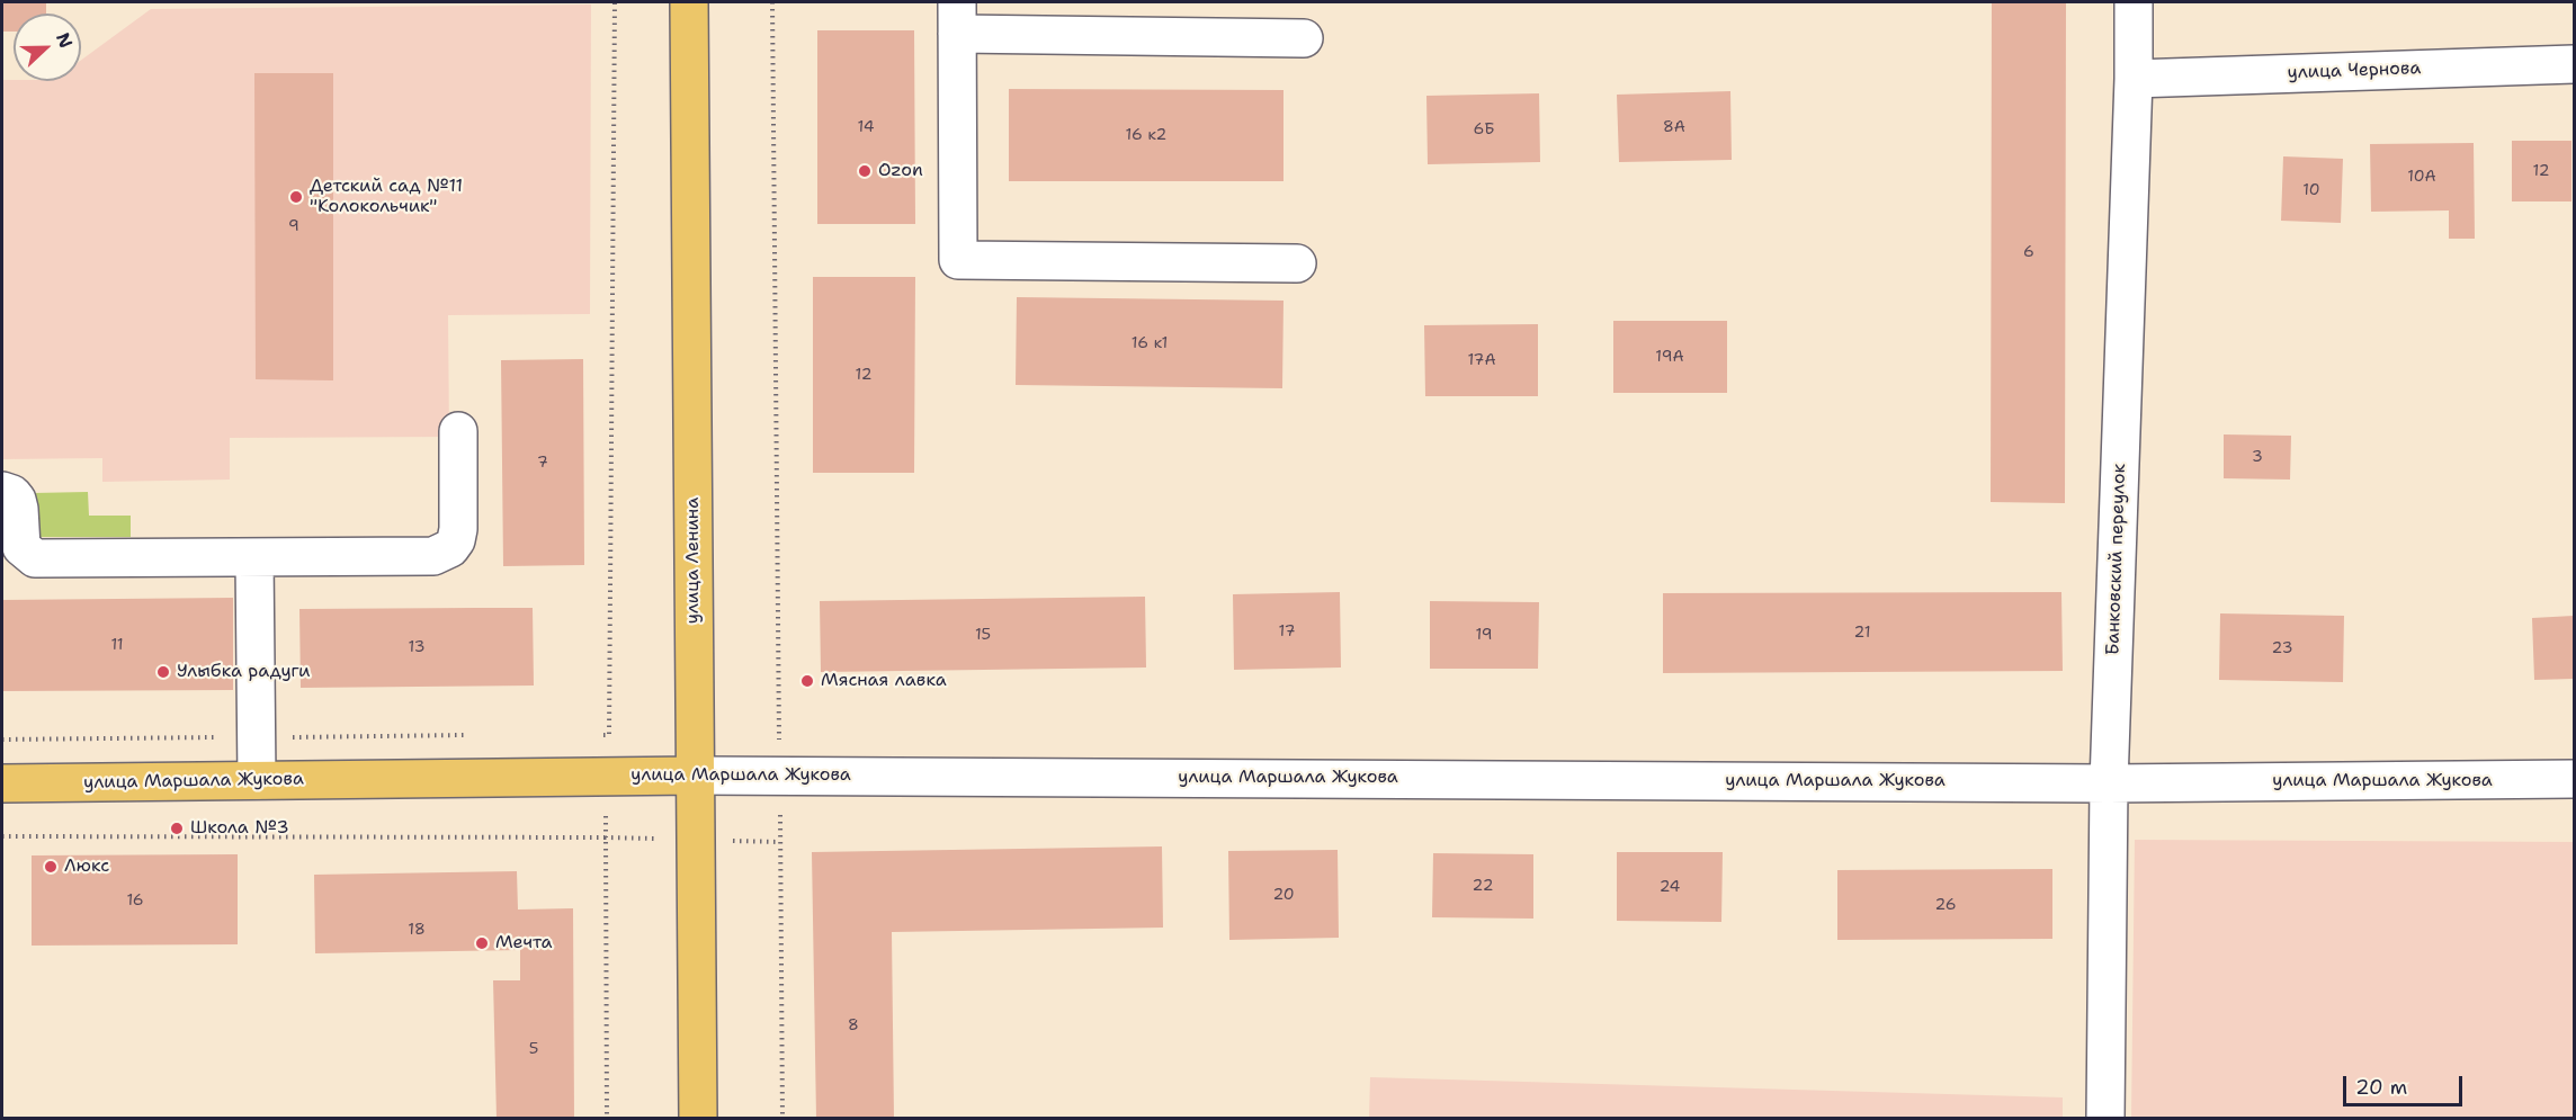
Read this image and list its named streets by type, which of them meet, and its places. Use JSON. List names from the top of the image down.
{
  "streets": {
    "main road": ["улица Ленина", "улица Маршала Жукова"],
    "street": ["улица Чернова", "Банковский переулок"]
  },
  "crossings": [
    ["улица Чернова", "Банковский переулок"],
    ["Банковский переулок", "улица Маршала Жукова"],
    ["улица Ленина", "улица Маршала Жукова"]
  ],
  "places": [
    "Ozon",
    "Детский сад №11 \"Колокольчик\"",
    "Улыбка радуги",
    "Мясная лавка",
    "Школа №3",
    "Люкс",
    "Мечта"
  ],
  "house_numbers": [
    "14",
    "8А",
    "6Б",
    "16 к2",
    "12",
    "10А",
    "10",
    "9",
    "6",
    "16 к1",
    "19А",
    "17А",
    "12",
    "3",
    "7",
    "17",
    "21",
    "15",
    "19",
    "11",
    "13",
    "23",
    "22",
    "24",
    "20",
    "16",
    "26",
    "18",
    "8",
    "5"
  ],
  "scale_bar": "20 m",
  "north": "right"
}
